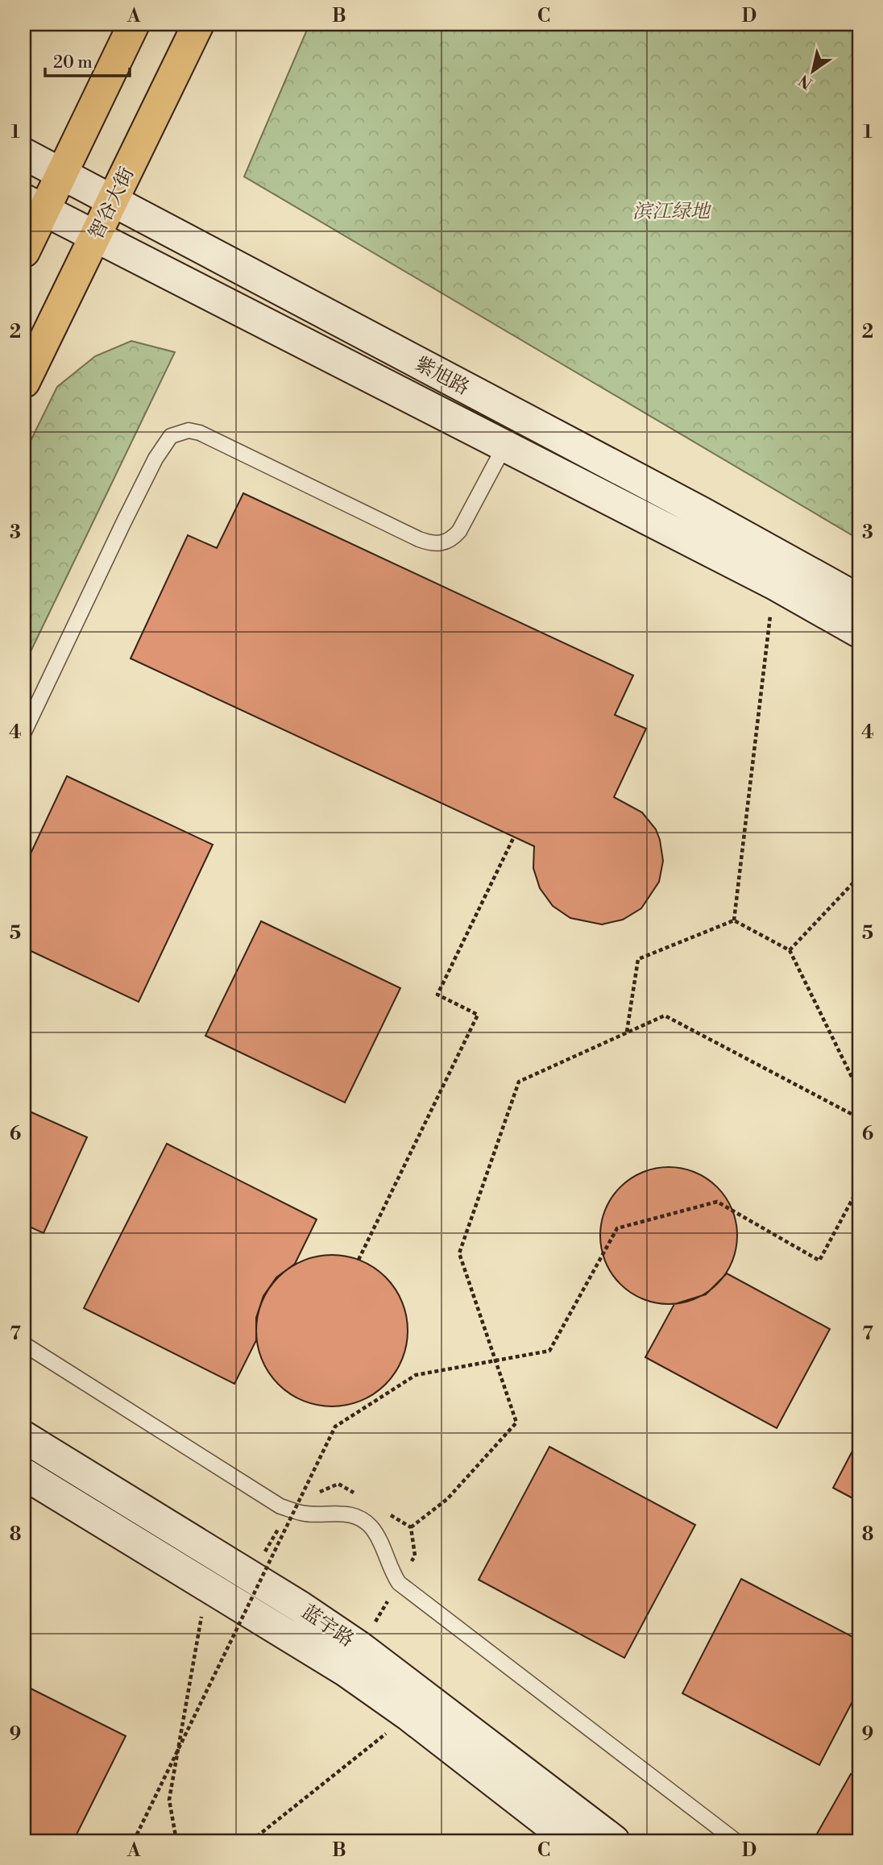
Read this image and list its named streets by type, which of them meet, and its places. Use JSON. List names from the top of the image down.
{
  "streets": {
    "main road": ["智谷大街", "紫旭路", "蓝宇路"]
  },
  "crossings": [
    ["智谷大街", "紫旭路"]
  ],
  "parks": ["滨江绿地"],
  "scale_bar": "20 m",
  "north": "bottom left",
  "grid": {
    "columns": [
      "A",
      "B",
      "C",
      "D"
    ],
    "rows": [
      "1",
      "2",
      "3",
      "4",
      "5",
      "6",
      "7",
      "8",
      "9"
    ]
  }
}
